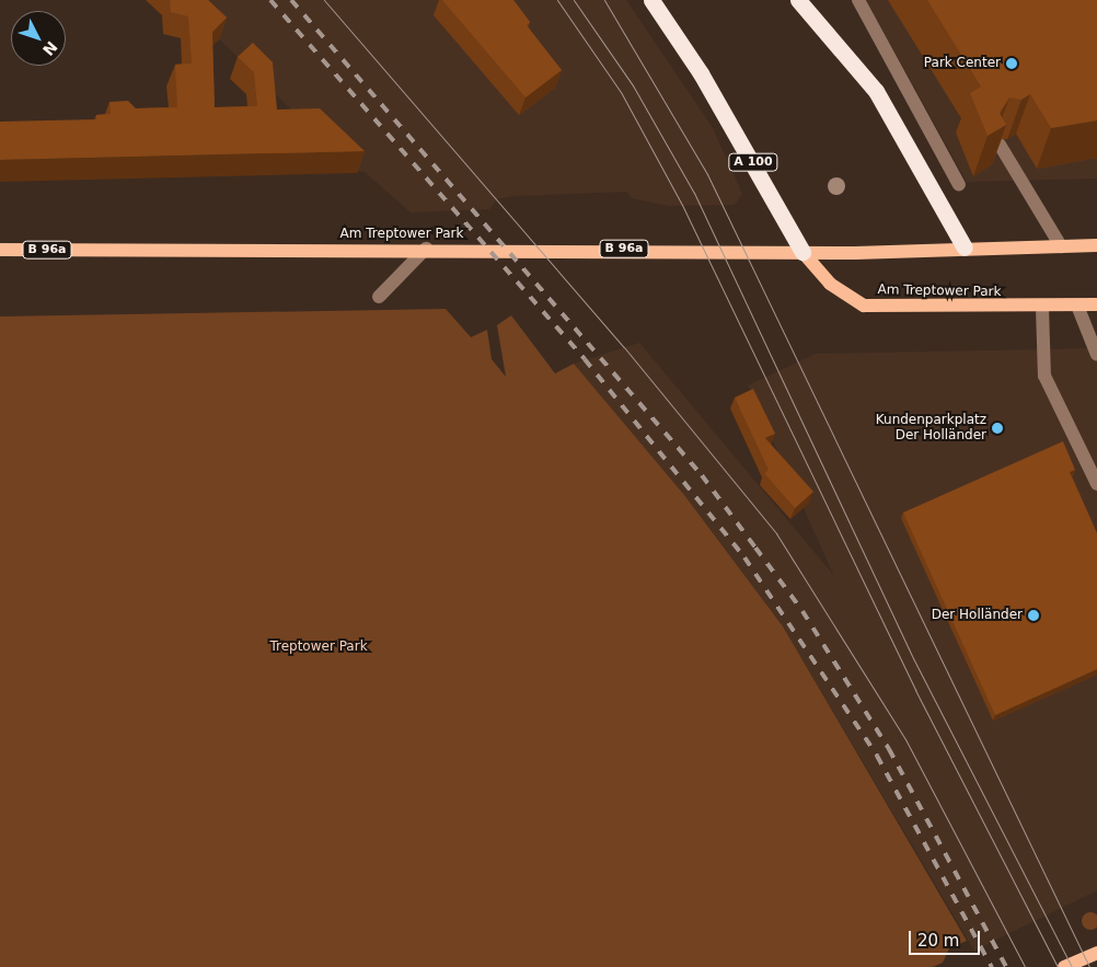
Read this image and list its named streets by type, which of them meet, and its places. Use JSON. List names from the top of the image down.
{
  "streets": {
    "highway": ["A 100"],
    "main road": ["Am Treptower Park", "B 96a"]
  },
  "crossings": [
    ["A 100", "Am Treptower Park"]
  ],
  "parks": ["Treptower Park"],
  "places": ["Park Center", "Kundenparkplatz Der Holländer", "Der Holländer"],
  "scale_bar": "20 m",
  "north": "bottom right"
}
